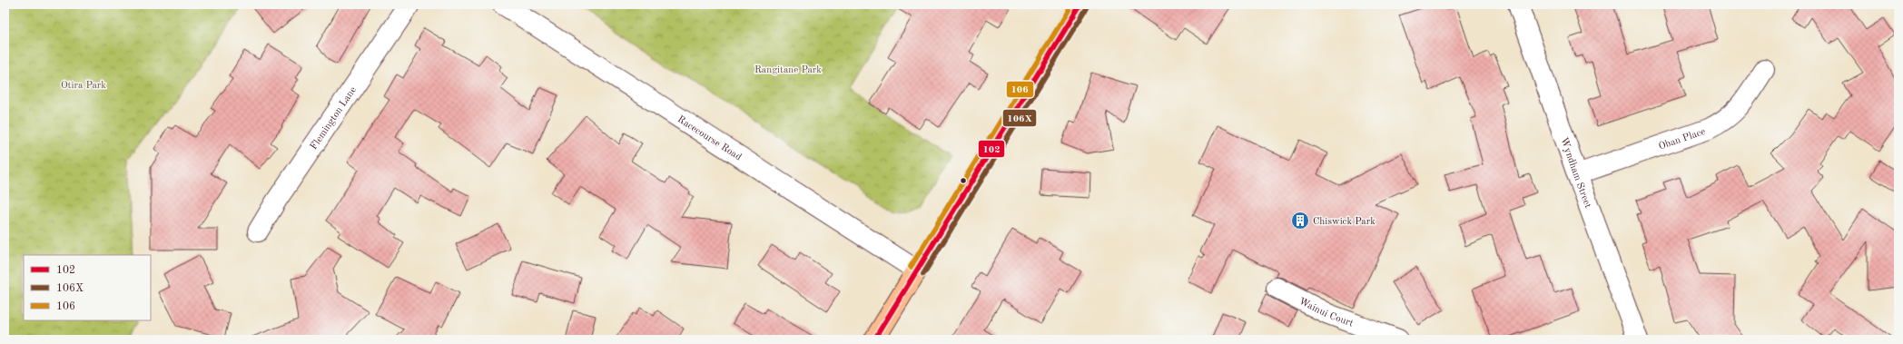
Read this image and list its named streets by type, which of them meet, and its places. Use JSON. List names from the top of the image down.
{
  "streets": {
    "street": [
      "Flemington Lane",
      "Racecourse Road",
      "Oban Place",
      "Wyndham Street",
      "Wainui Court"
    ]
  },
  "crossings": [
    ["Oban Place", "Wyndham Street"]
  ],
  "parks": ["Rangitane Park", "Otira Park"],
  "places": {
    "building": ["Chiswick Park"]
  },
  "lines": ["transit line 102", "transit line 106", "transit line 106X"],
  "legend": ["102", "106X", "106"]
}
